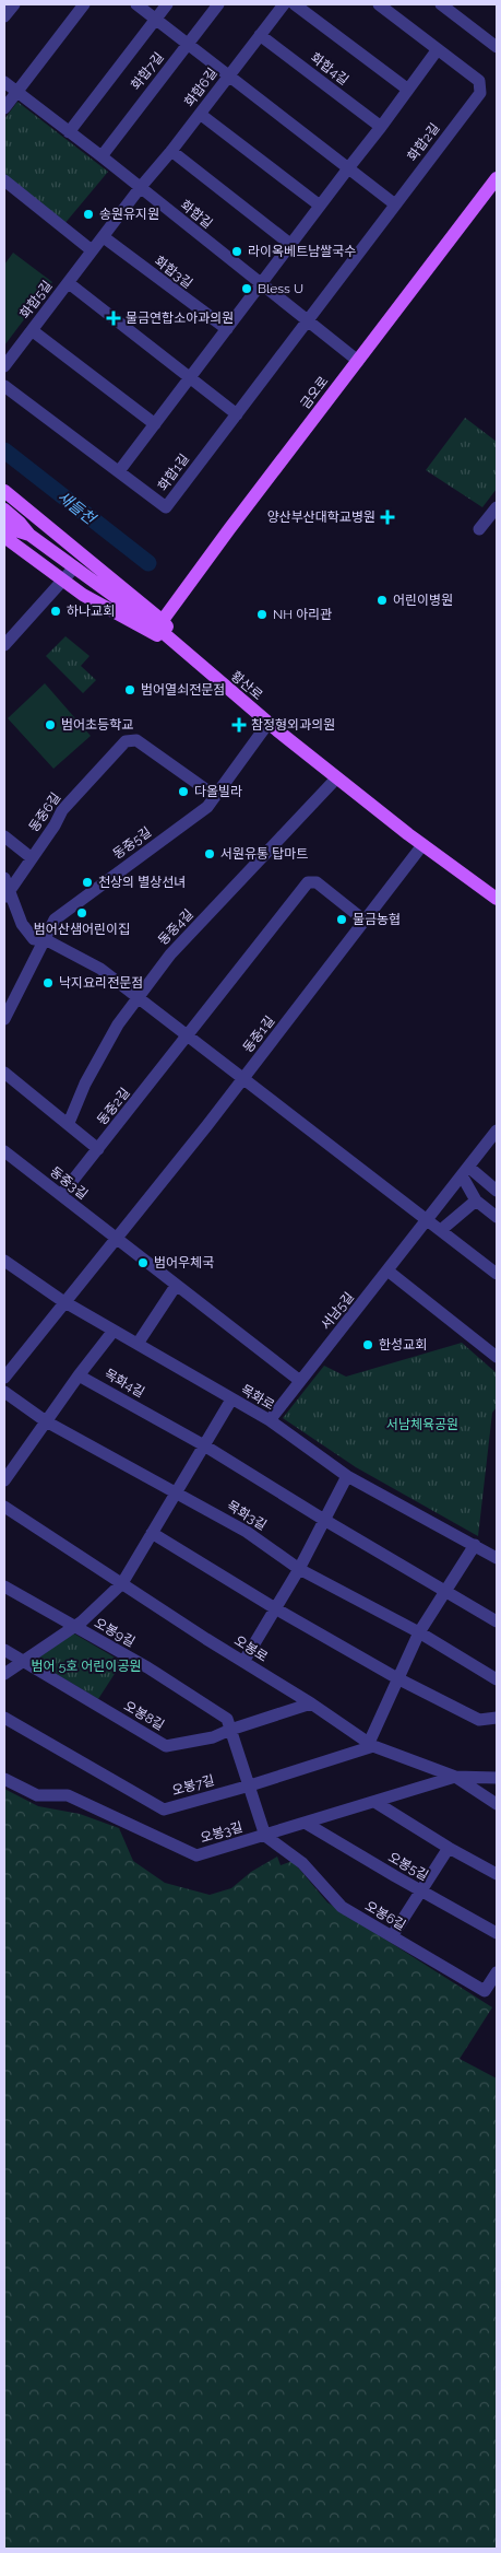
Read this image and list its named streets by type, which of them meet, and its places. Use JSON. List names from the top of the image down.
{
  "streets": {
    "main road": ["금오로", "황산로"],
    "street": [
      "화합4길",
      "화합7길",
      "화합6길",
      "화합2길",
      "화합길",
      "화합3길",
      "화합5길",
      "화합1길",
      "동중6길",
      "동중5길",
      "동중4길",
      "동중1길",
      "동중2길",
      "동중3길",
      "서남5길",
      "목화4길",
      "목화로",
      "목화3길",
      "오봉9길",
      "오봉로",
      "오봉8길",
      "오봉7길",
      "오봉3길",
      "오봉5길",
      "오봉6길"
    ]
  },
  "crossings": [
    ["화합4길", "화합6길"],
    ["화합7길", "화합길"],
    ["화합6길", "화합길"],
    ["화합6길", "화합5길"],
    ["화합2길", "화합길"],
    ["화합2길", "화합1길"],
    ["화합길", "화합5길"],
    ["화합길", "금오로"],
    ["화합길", "화합1길"],
    ["화합3길", "화합5길"],
    ["금오로", "황산로"],
    ["황산로", "동중5길"],
    ["황산로", "동중4길"],
    ["황산로", "동중1길"],
    ["동중6길", "동중5길"],
    ["동중1길", "동중2길"],
    ["동중1길", "동중3길"],
    ["동중1길", "목화로"],
    ["동중2길", "동중3길"],
    ["서남5길", "목화로"],
    ["목화4길", "목화로"],
    ["오봉9길", "오봉8길"],
    ["오봉로", "오봉8길"],
    ["오봉로", "오봉7길"],
    ["오봉로", "오봉3길"],
    ["오봉3길", "오봉5길"],
    ["오봉3길", "오봉6길"]
  ],
  "water": ["새들천"],
  "parks": ["서남체육공원", "범어 5호 어린이공원"],
  "places": {
    "other": [
      "송원유지원",
      "라이옥베트남쌀국수",
      "Bless U",
      "어린이병원",
      "하나교회",
      "NH 아리관",
      "범어열쇠전문점",
      "범어초등학교",
      "다올빌라",
      "서원유통 탑마트",
      "천상의 별상선녀",
      "범어산샘어린이집",
      "물금농협",
      "낙지요리전문점",
      "범어우체국",
      "한성교회"
    ],
    "health": ["물금연합소아과의원", "양산부산대학교병원", "참정형외과의원"]
  }
}
